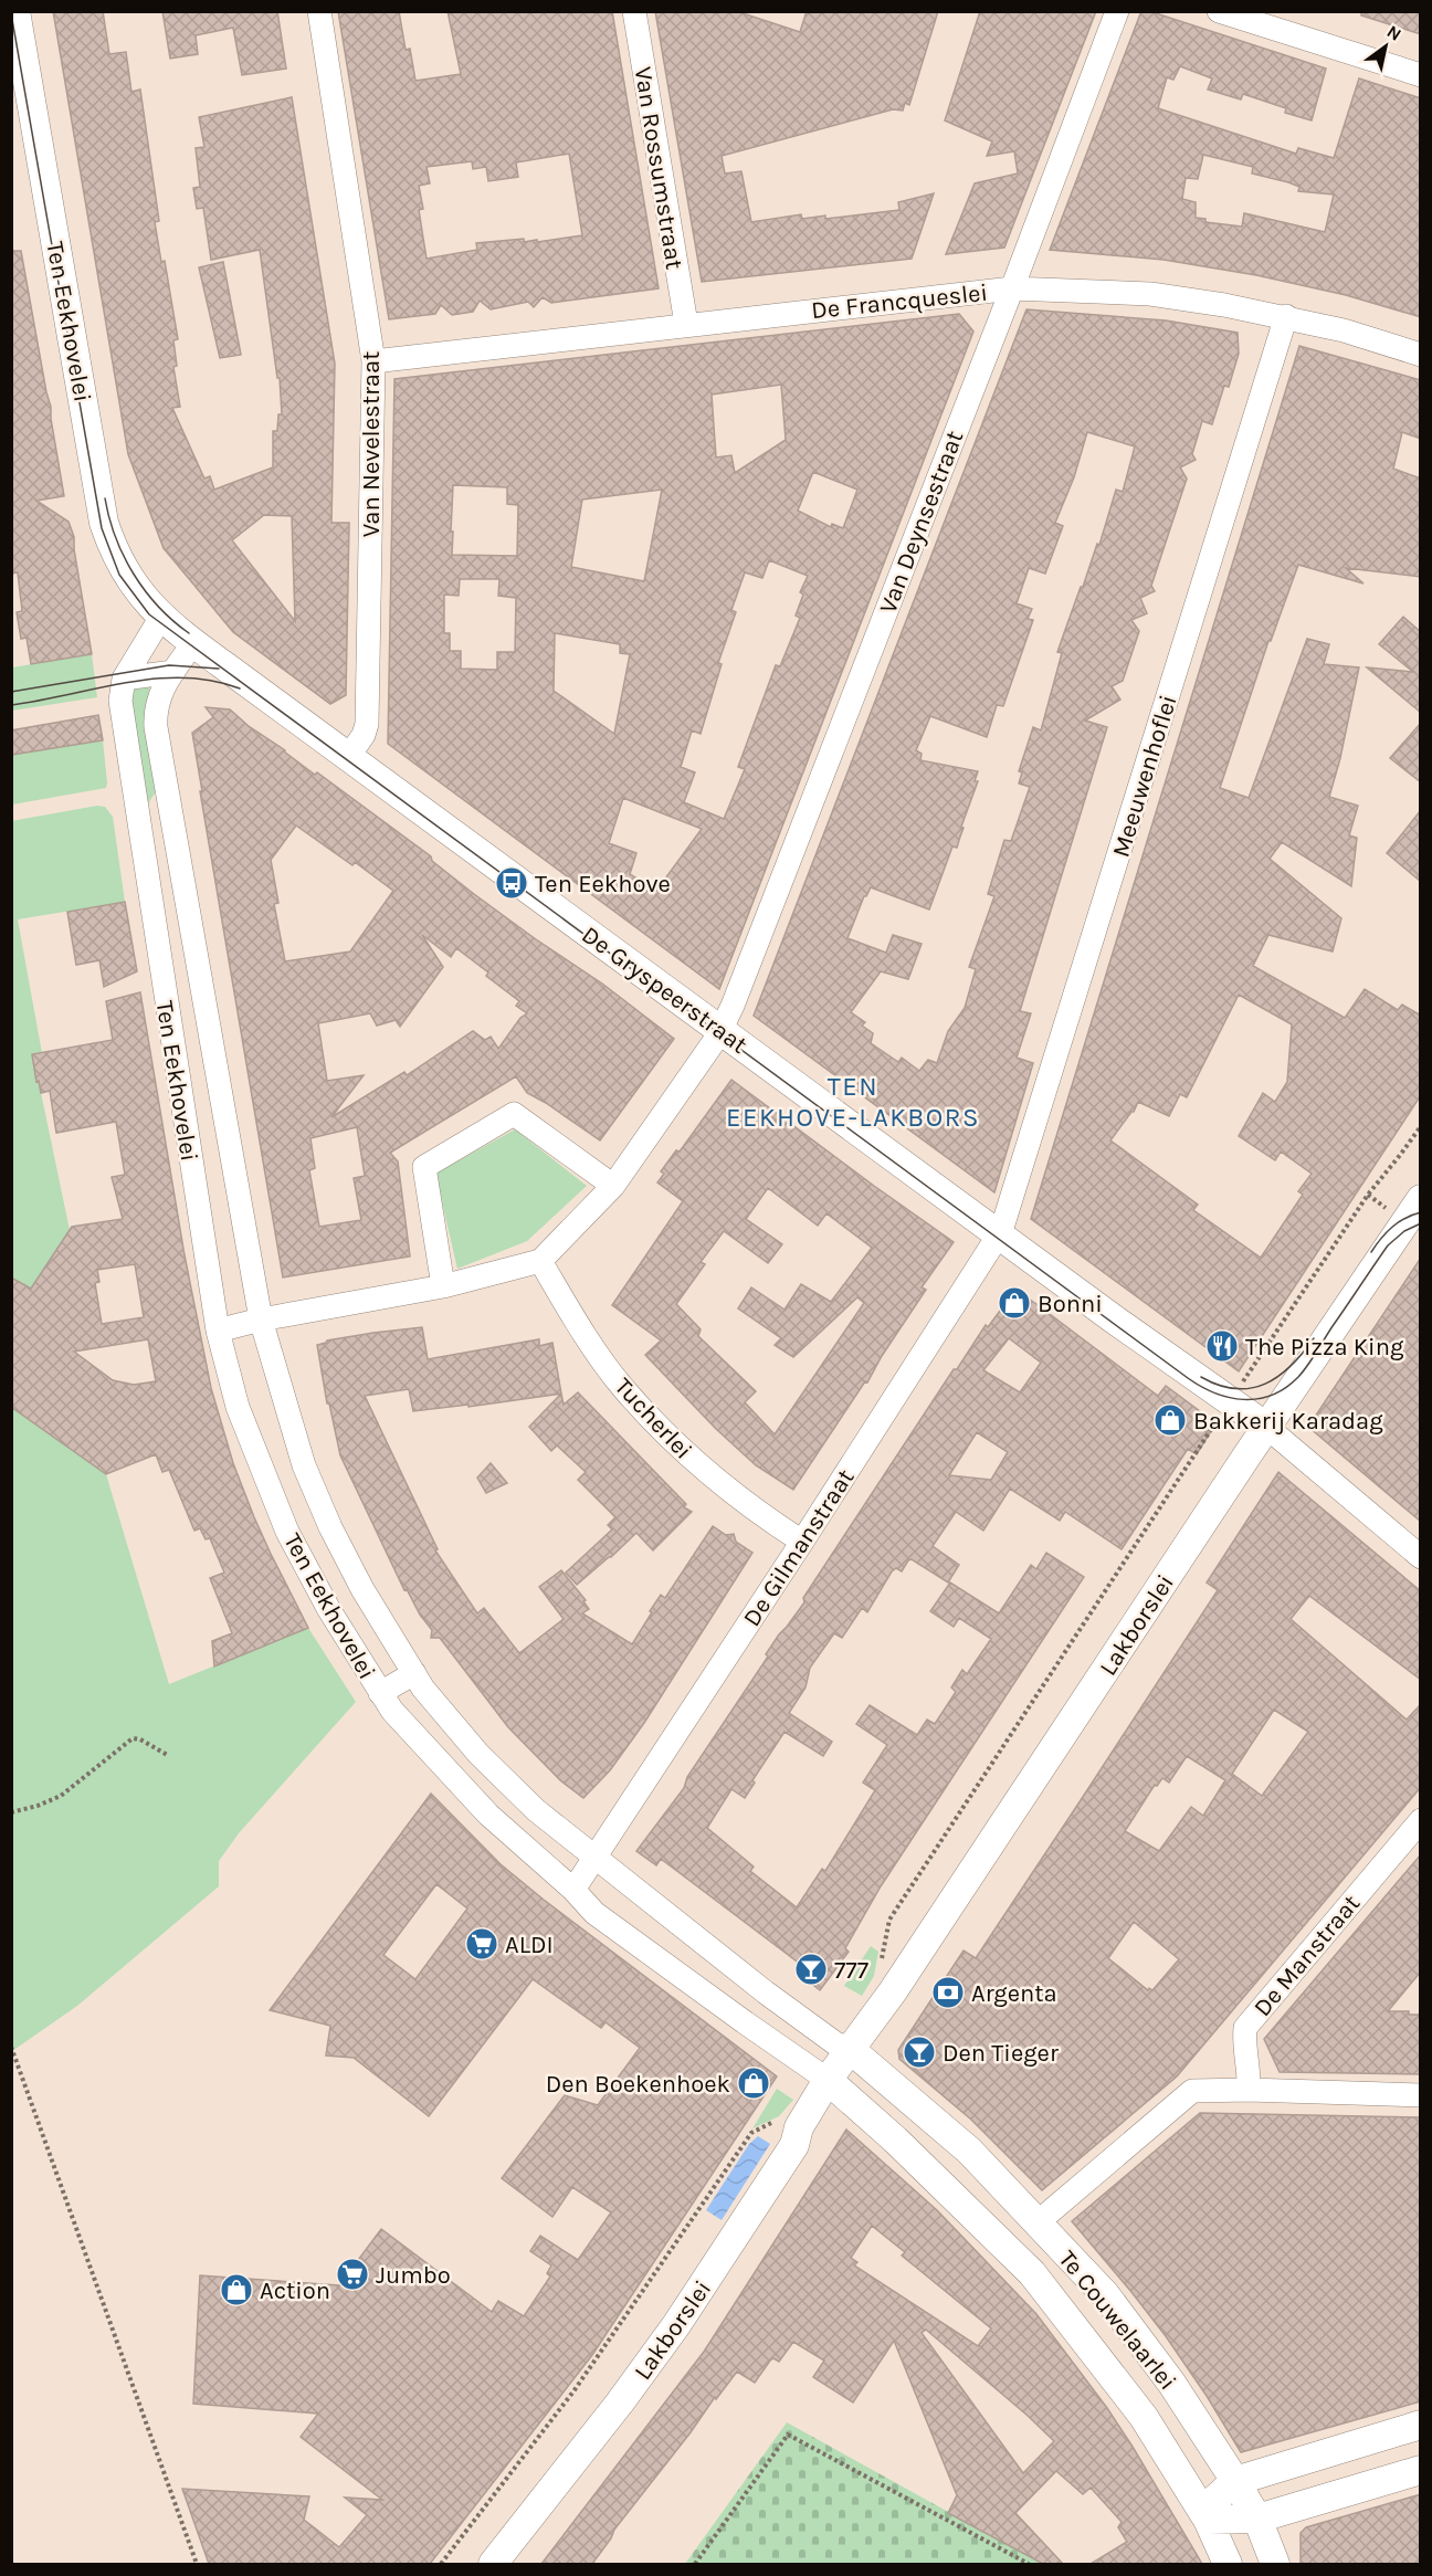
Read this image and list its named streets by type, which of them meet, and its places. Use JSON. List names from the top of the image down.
{
  "streets": {
    "street": [
      "Van Rossumstraat",
      "De Francqueslei",
      "Ten Eekhovelei",
      "Van Nevelestraat",
      "Van Deynsestraat",
      "Meeuwenhoflei",
      "De Gryspeerstraat",
      "Tucherlei",
      "De Gilmanstraat",
      "Lakborslei",
      "De Manstraat",
      "Te Couwelaarlei"
    ]
  },
  "crossings": [
    ["Van Rossumstraat", "De Francqueslei"],
    ["De Francqueslei", "Van Nevelestraat"],
    ["De Francqueslei", "Van Deynsestraat"],
    ["De Francqueslei", "Meeuwenhoflei"],
    ["Ten Eekhovelei", "De Gryspeerstraat"],
    ["Ten Eekhovelei", "De Gilmanstraat"],
    ["Ten Eekhovelei", "Lakborslei"],
    ["Ten Eekhovelei", "Te Couwelaarlei"],
    ["Van Nevelestraat", "De Gryspeerstraat"],
    ["Van Deynsestraat", "De Gryspeerstraat"],
    ["Van Deynsestraat", "Tucherlei"],
    ["Meeuwenhoflei", "De Gryspeerstraat"],
    ["Meeuwenhoflei", "De Gilmanstraat"],
    ["De Gryspeerstraat", "De Gilmanstraat"],
    ["De Gryspeerstraat", "Lakborslei"],
    ["Tucherlei", "De Gilmanstraat"],
    ["Lakborslei", "Te Couwelaarlei"]
  ],
  "districts": ["TEN EEKHOVE-LAKBORS"],
  "places": {
    "bus stop": ["Ten Eekhove"],
    "shop": [
      "Bonni",
      "Bakkerij Karadag",
      "Den Boekenhoek",
      "Action"
    ],
    "restaurant": ["The Pizza King"],
    "supermarket": ["ALDI", "Jumbo"],
    "bar": ["777", "Den Tieger"],
    "bank": ["Argenta"]
  },
  "north": "top right"
}
